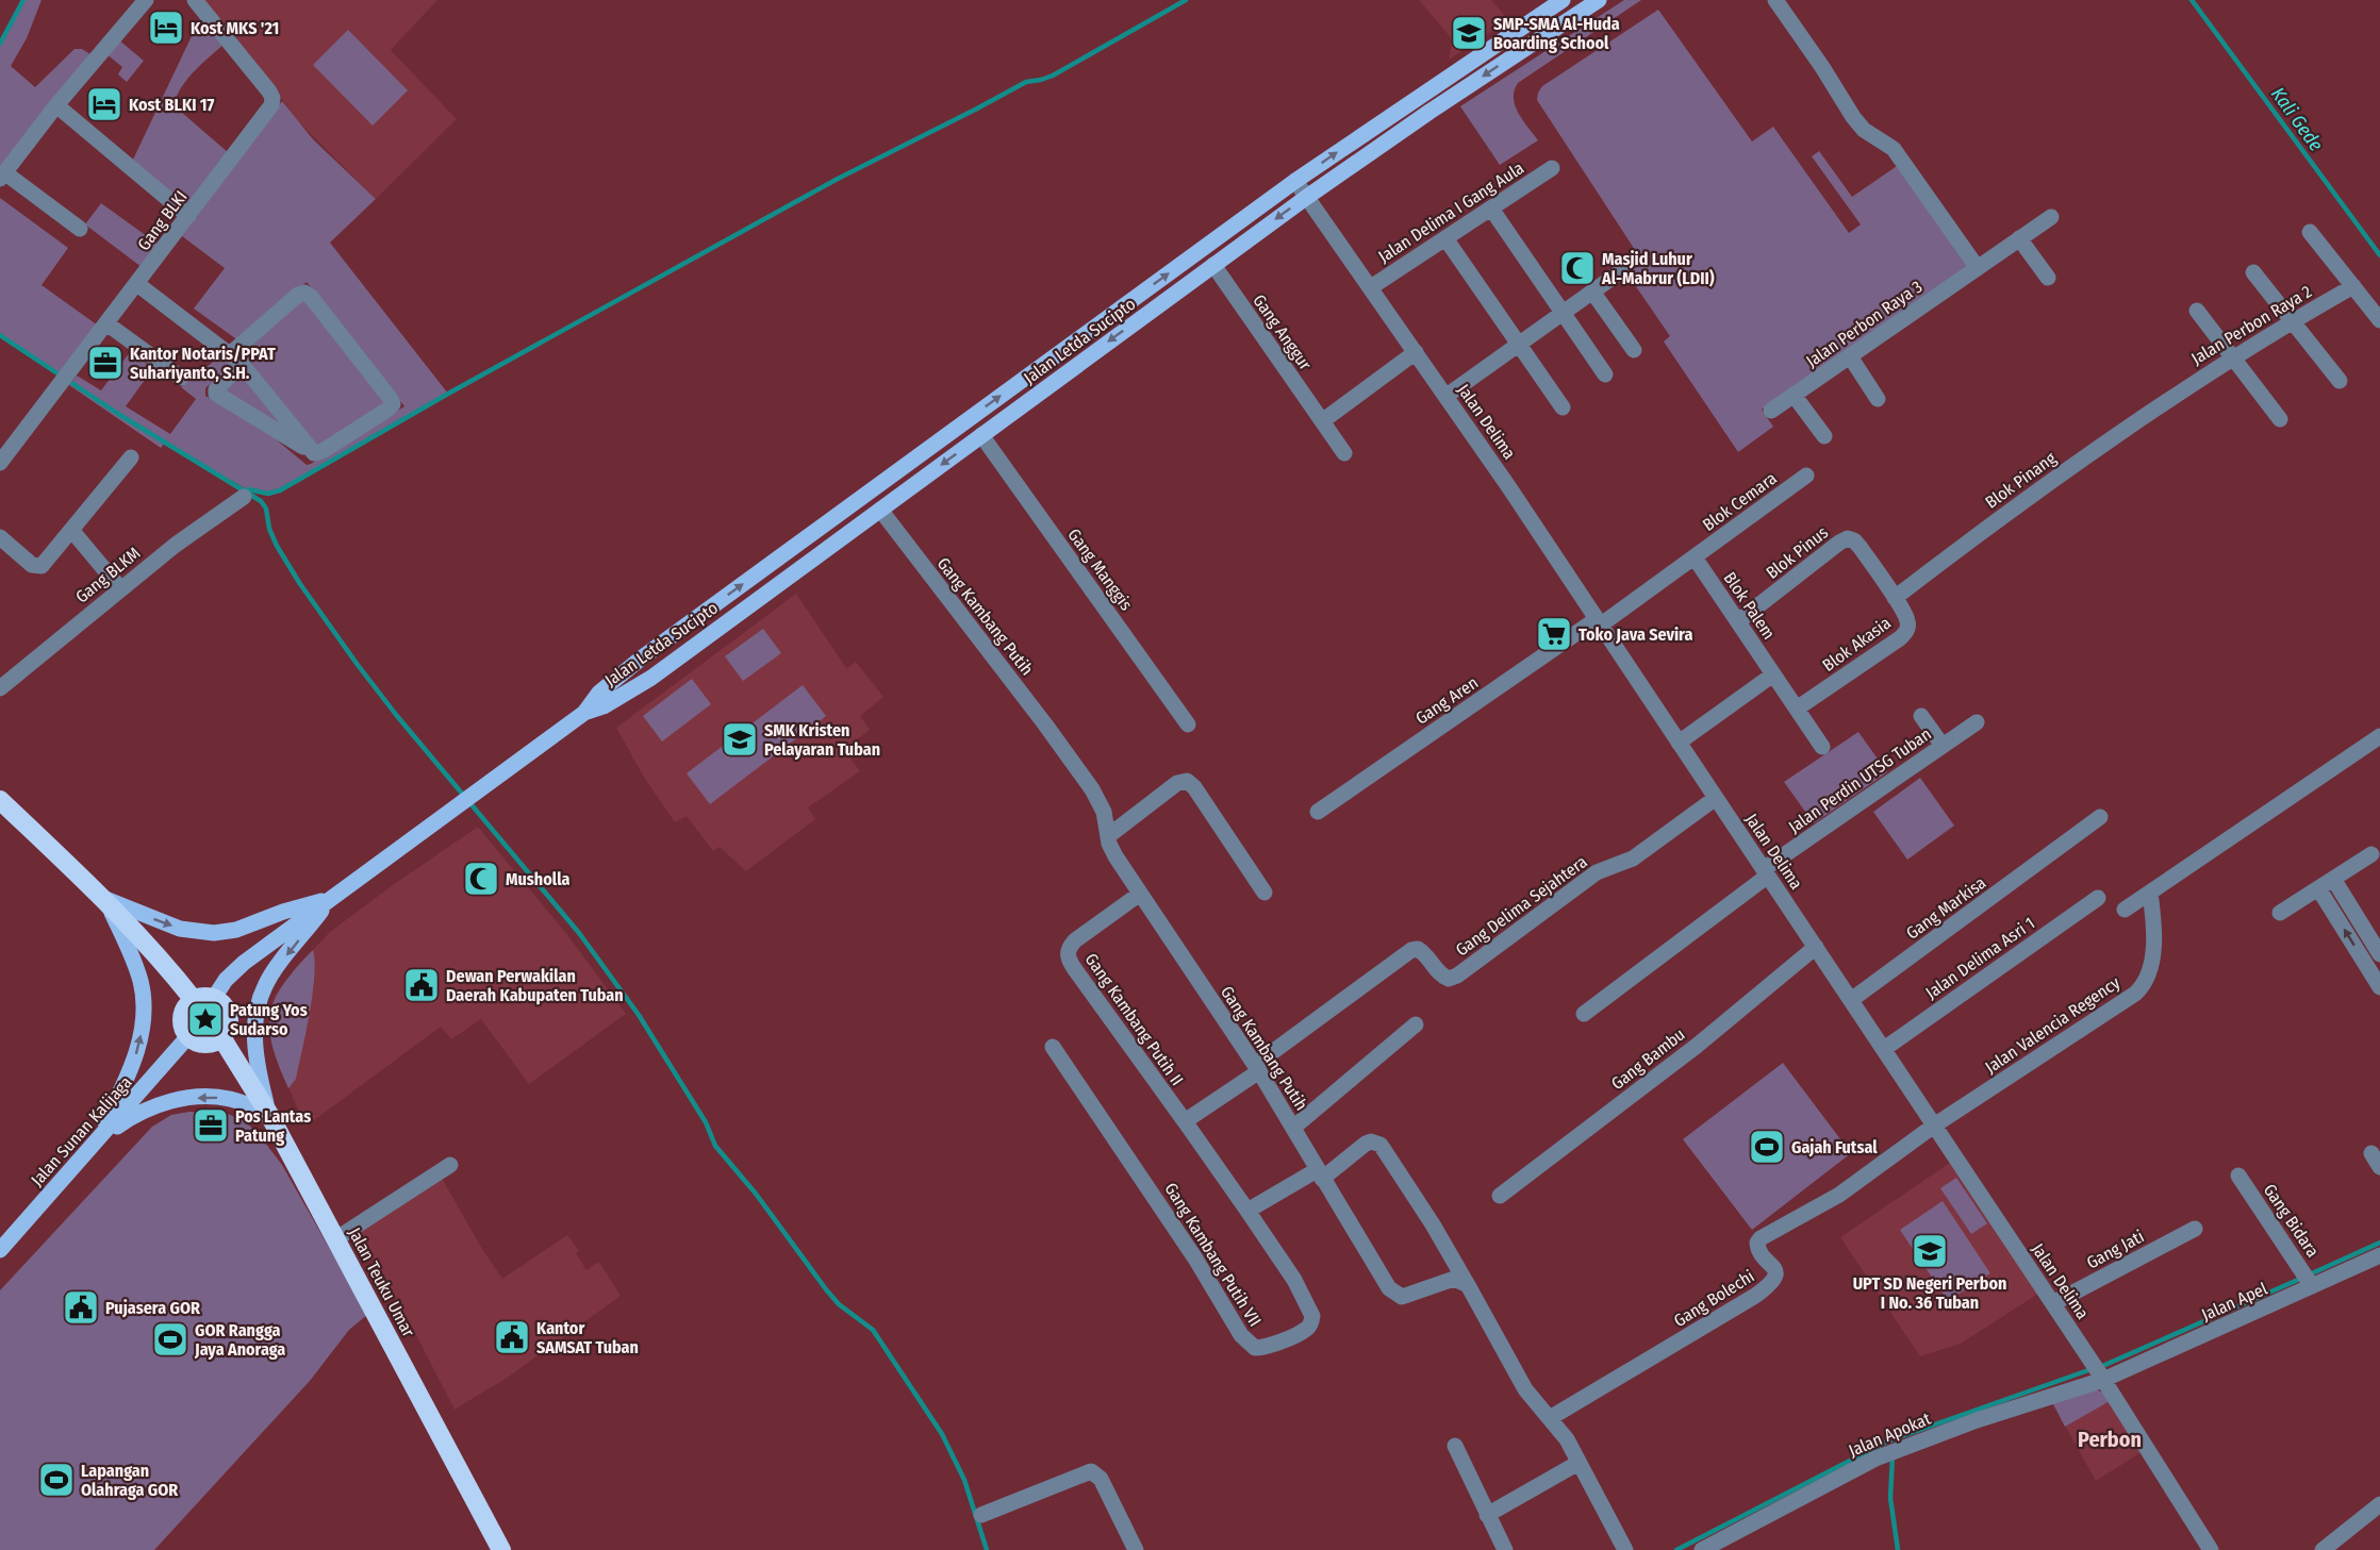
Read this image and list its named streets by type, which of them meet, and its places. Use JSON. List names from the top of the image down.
{
  "streets": {
    "highway": ["Jalan Teuku Umar"],
    "main road": ["Jalan Letda Sucipto", "Jalan Sunan Kalijaga"],
    "street": [
      "Jalan Delima I Gang Aula",
      "Gang BLKI",
      "Jalan Perbon Raya 3",
      "Jalan Perbon Raya 2",
      "Gang Anggur",
      "Jalan Delima",
      "Blok Pinang",
      "Blok Cemara",
      "Blok Pinus",
      "Gang Manggis",
      "Gang BLKM",
      "Blok Palem",
      "Gang Kambang Putih",
      "Blok Akasia",
      "Gang Aren",
      "Jalan Perdin UTSG Tuban",
      "Gang Delima Sejahtera",
      "Gang Markisa",
      "Jalan Delima Asri 1",
      "Gang Kambang Putih II",
      "Jalan Valencia Regency",
      "Gang Bambu",
      "Gang Bidara",
      "Gang Jati",
      "Gang Kambang Putih VII",
      "Gang Bolechi",
      "Jalan Apel",
      "Jalan Apokat"
    ]
  },
  "crossings": [
    ["Jalan Delima I Gang Aula", "Jalan Delima"],
    ["Jalan Perbon Raya 2", "Blok Pinang"],
    ["Gang Anggur", "Jalan Letda Sucipto"],
    ["Jalan Letda Sucipto", "Jalan Delima"],
    ["Jalan Letda Sucipto", "Gang Manggis"],
    ["Jalan Letda Sucipto", "Gang Kambang Putih"],
    ["Jalan Letda Sucipto", "Jalan Sunan Kalijaga"],
    ["Jalan Letda Sucipto", "Jalan Teuku Umar"],
    ["Jalan Delima", "Blok Cemara"],
    ["Jalan Delima", "Gang Aren"],
    ["Jalan Delima", "Jalan Perdin UTSG Tuban"],
    ["Jalan Delima", "Gang Delima Sejahtera"],
    ["Jalan Delima", "Gang Markisa"],
    ["Jalan Delima", "Jalan Delima Asri 1"],
    ["Jalan Delima", "Jalan Valencia Regency"],
    ["Jalan Delima", "Gang Bambu"],
    ["Jalan Delima", "Gang Jati"],
    ["Jalan Delima", "Gang Bolechi"],
    ["Jalan Delima", "Jalan Apel"],
    ["Jalan Delima", "Jalan Apokat"],
    ["Blok Pinang", "Blok Pinus"],
    ["Blok Pinang", "Blok Akasia"],
    ["Blok Cemara", "Blok Palem"],
    ["Blok Cemara", "Gang Aren"],
    ["Blok Pinus", "Blok Palem"],
    ["Blok Pinus", "Blok Akasia"],
    ["Gang Kambang Putih", "Gang Delima Sejahtera"],
    ["Gang Kambang Putih", "Gang Kambang Putih II"],
    ["Jalan Valencia Regency", "Gang Bolechi"],
    ["Jalan Sunan Kalijaga", "Jalan Teuku Umar"],
    ["Gang Bidara", "Jalan Apel"],
    ["Jalan Apel", "Jalan Apokat"]
  ],
  "districts": ["Perbon"],
  "water": ["Kali Gede"],
  "places": {
    "hotel": ["Kost MKS '21", "Kost BLKI 17"],
    "school or university": ["SMP-SMA Al-Huda Boarding School", "SMK Kristen Pelayaran Tuban", "UPT SD Negeri Perbon I No. 36 Tuban"],
    "mosque": ["Masjid Luhur Al-Mabrur (LDII)", "Musholla"],
    "office": ["Kantor Notaris/PPAT Suhariyanto, S.H.", "Pos Lantas Patung"],
    "supermarket": ["Toko Java Sevira"],
    "public building": ["Dewan Perwakilan Daerah Kabupaten Tuban", "Pujasera GOR", "Kantor SAMSAT Tuban"],
    "place": ["Patung Yos Sudarso"],
    "sports": ["Gajah Futsal", "GOR Rangga Jaya Anoraga", "Lapangan Olahraga GOR"]
  }
}
